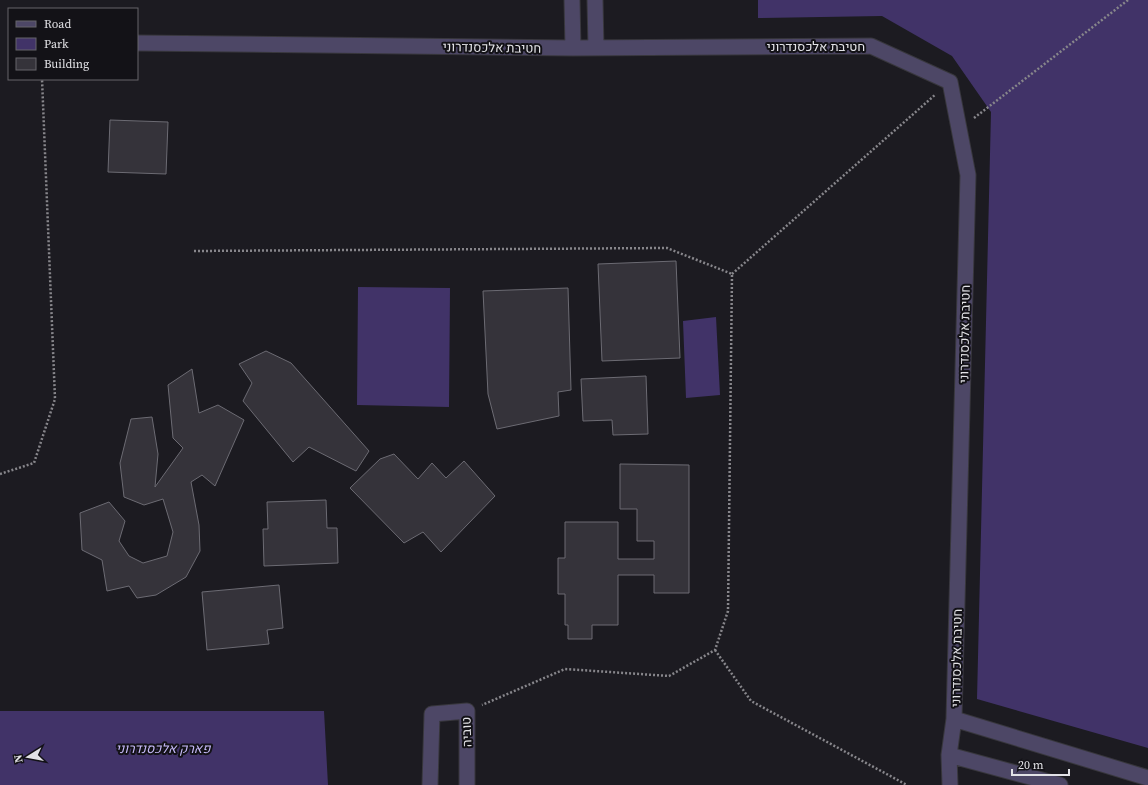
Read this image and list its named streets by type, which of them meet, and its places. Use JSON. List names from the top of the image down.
{
  "streets": {
    "street": ["חטיבת אלכסנדרוני", "טוביה"]
  },
  "parks": ["פארק אלכסנדרוני"],
  "legend": ["Road", "Park", "Building"],
  "scale_bar": "20 m",
  "north": "left"
}
